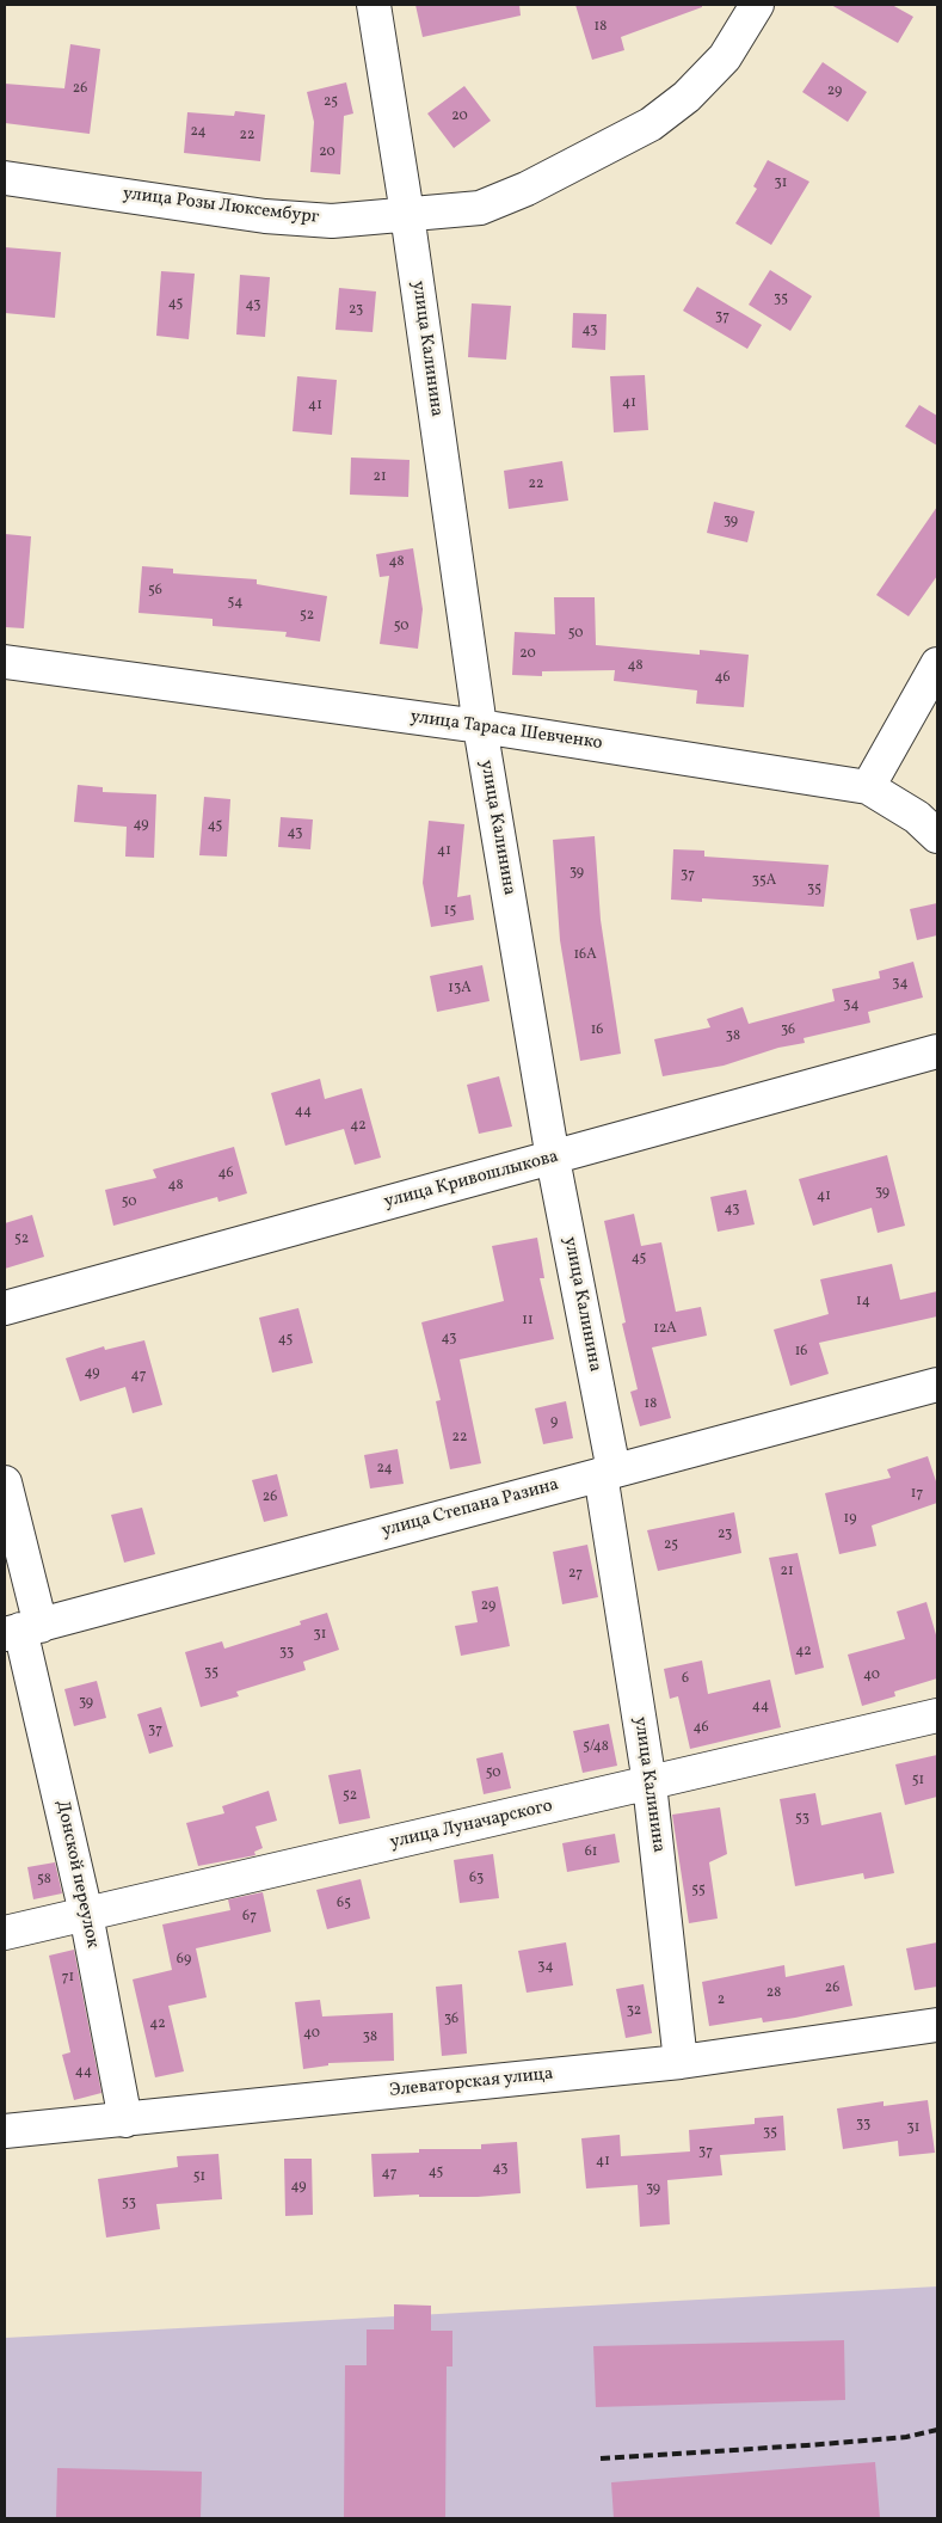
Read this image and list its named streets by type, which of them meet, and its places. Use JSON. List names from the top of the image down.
{
  "streets": {
    "street": [
      "улица Розы Люксембург",
      "улица Калинина",
      "улица Тараса Шевченко",
      "улица Кривошлыкова",
      "улица Степана Разина",
      "улица Луначарского",
      "Донской переулок",
      "Элеваторская улица"
    ]
  },
  "crossings": [
    ["улица Розы Люксембург", "улица Калинина"],
    ["улица Калинина", "улица Тараса Шевченко"],
    ["улица Калинина", "улица Кривошлыкова"],
    ["улица Калинина", "улица Степана Разина"],
    ["улица Калинина", "улица Луначарского"],
    ["улица Калинина", "Элеваторская улица"],
    ["улица Степана Разина", "Донской переулок"],
    ["улица Луначарского", "Донской переулок"],
    ["Донской переулок", "Элеваторская улица"]
  ],
  "house_numbers": [
    "18",
    "26",
    "29",
    "25",
    "20",
    "24",
    "22",
    "20",
    "31",
    "35",
    "45",
    "43",
    "23",
    "37",
    "43",
    "41",
    "41",
    "21",
    "22",
    "39",
    "48",
    "56",
    "54",
    "52",
    "50",
    "50",
    "20",
    "48",
    "46",
    "49",
    "45",
    "43",
    "41",
    "39",
    "37",
    "35А",
    "35",
    "15",
    "16А",
    "34",
    "13А",
    "34",
    "16",
    "36",
    "38",
    "44",
    "42",
    "46",
    "48",
    "39",
    "41",
    "50",
    "43",
    "52",
    "45",
    "14",
    "11",
    "12А",
    "43",
    "45",
    "16",
    "49",
    "47",
    "18",
    "9",
    "22",
    "24",
    "17",
    "26",
    "19",
    "23",
    "25",
    "21",
    "27",
    "29",
    "31",
    "42",
    "33",
    "35",
    "40",
    "6",
    "39",
    "44",
    "46",
    "37",
    "5/48",
    "50",
    "51",
    "52",
    "53",
    "61",
    "63",
    "58",
    "55",
    "65",
    "67",
    "69",
    "34",
    "71",
    "26",
    "28",
    "2",
    "32",
    "36",
    "42",
    "40",
    "38",
    "44",
    "33",
    "31",
    "35",
    "37",
    "41",
    "43",
    "45",
    "47",
    "51",
    "49",
    "39",
    "53"
  ]
}
